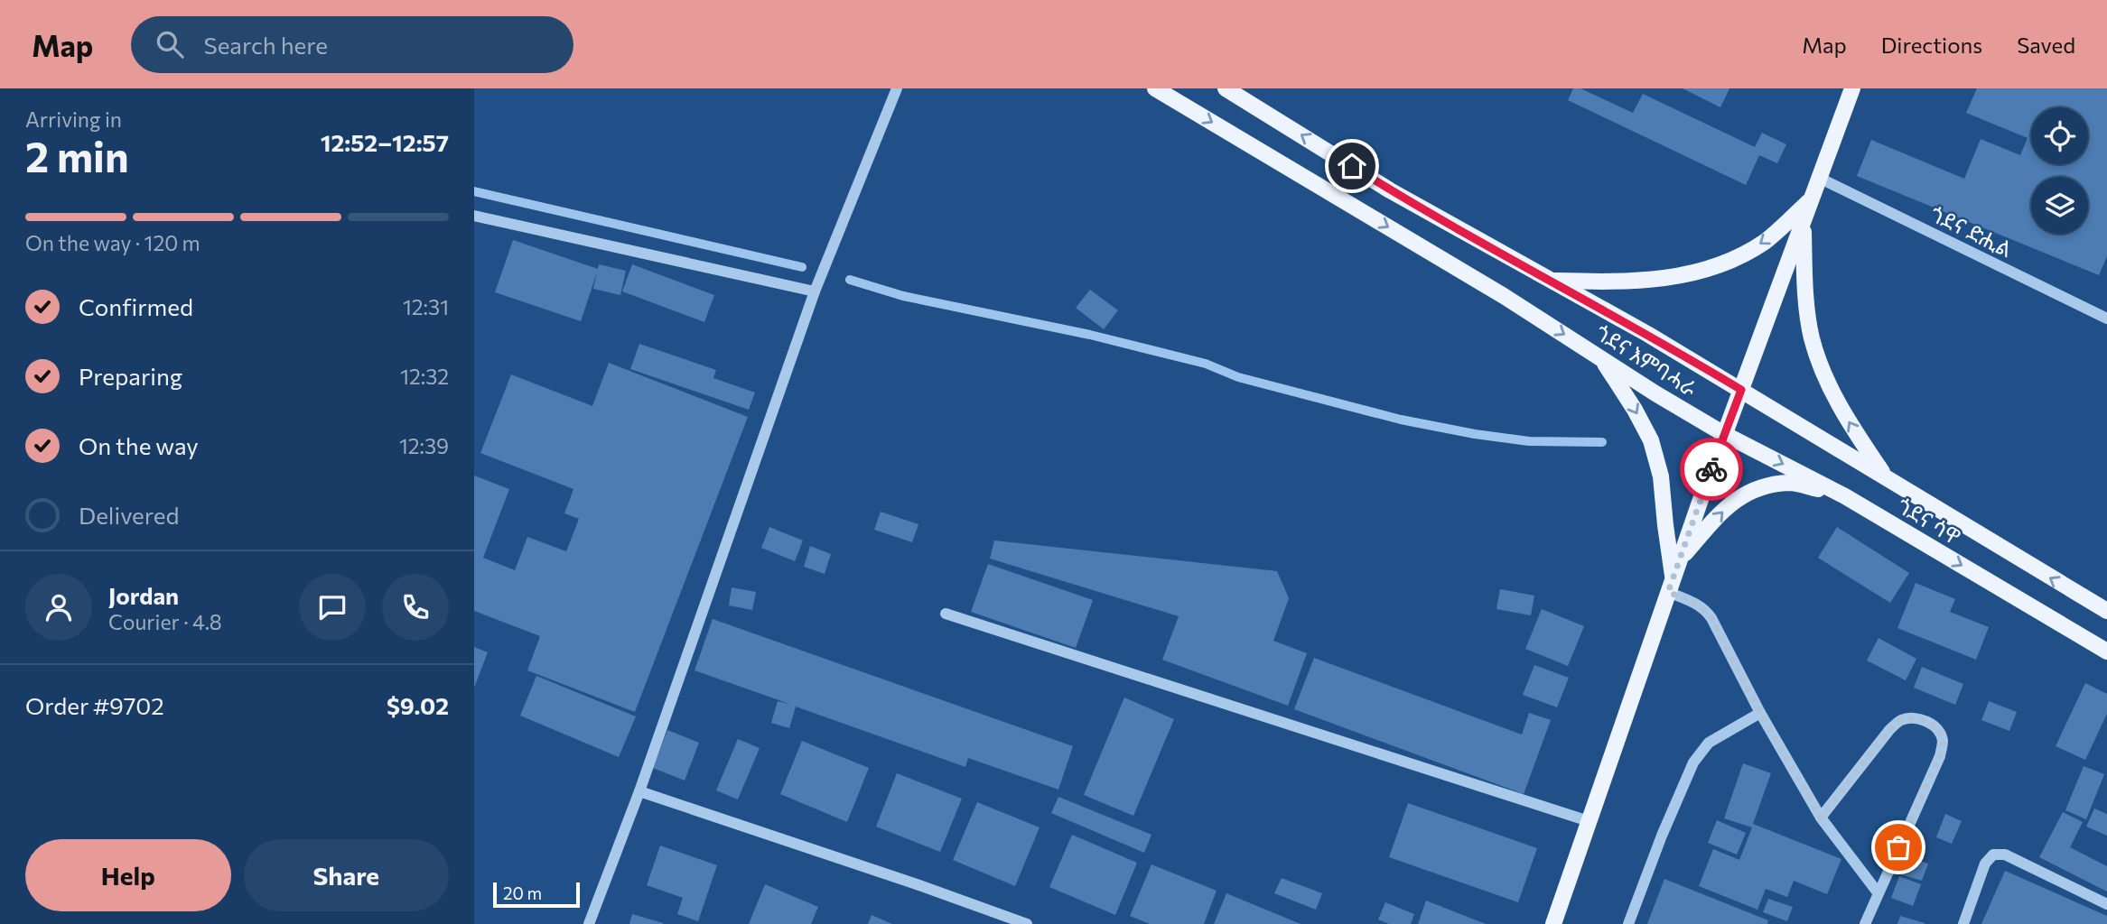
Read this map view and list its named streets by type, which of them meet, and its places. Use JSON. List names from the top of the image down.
{
  "streets": {
    "main road": ["ጎደና እምባሓራ", "ጎደና ሳዋ"],
    "street": ["ጎደና ድሒል"]
  },
  "crossings": [
    ["ጎደና እምባሓራ", "ጎደና ሳዋ"]
  ],
  "scale_bar": "20 m",
  "page": {
    "header": "Map",
    "search": "Search here",
    "nav": ["Map", "Directions", "Saved"],
    "heading": ["2 min", "Arriving in", "12:52–12:57"],
    "panel": [
      "Jordan",
      "Courier · 4.8",
      "Order #9702",
      "$9.02"
    ],
    "bar": "On the way · 120 m",
    "list": [
      ["Confirmed", "12:31"],
      ["Preparing", "12:32"],
      ["On the way", "12:39"],
      "Delivered"
    ],
    "buttons": ["Help", "Share"],
    "scale": "20 m"
  }
}
